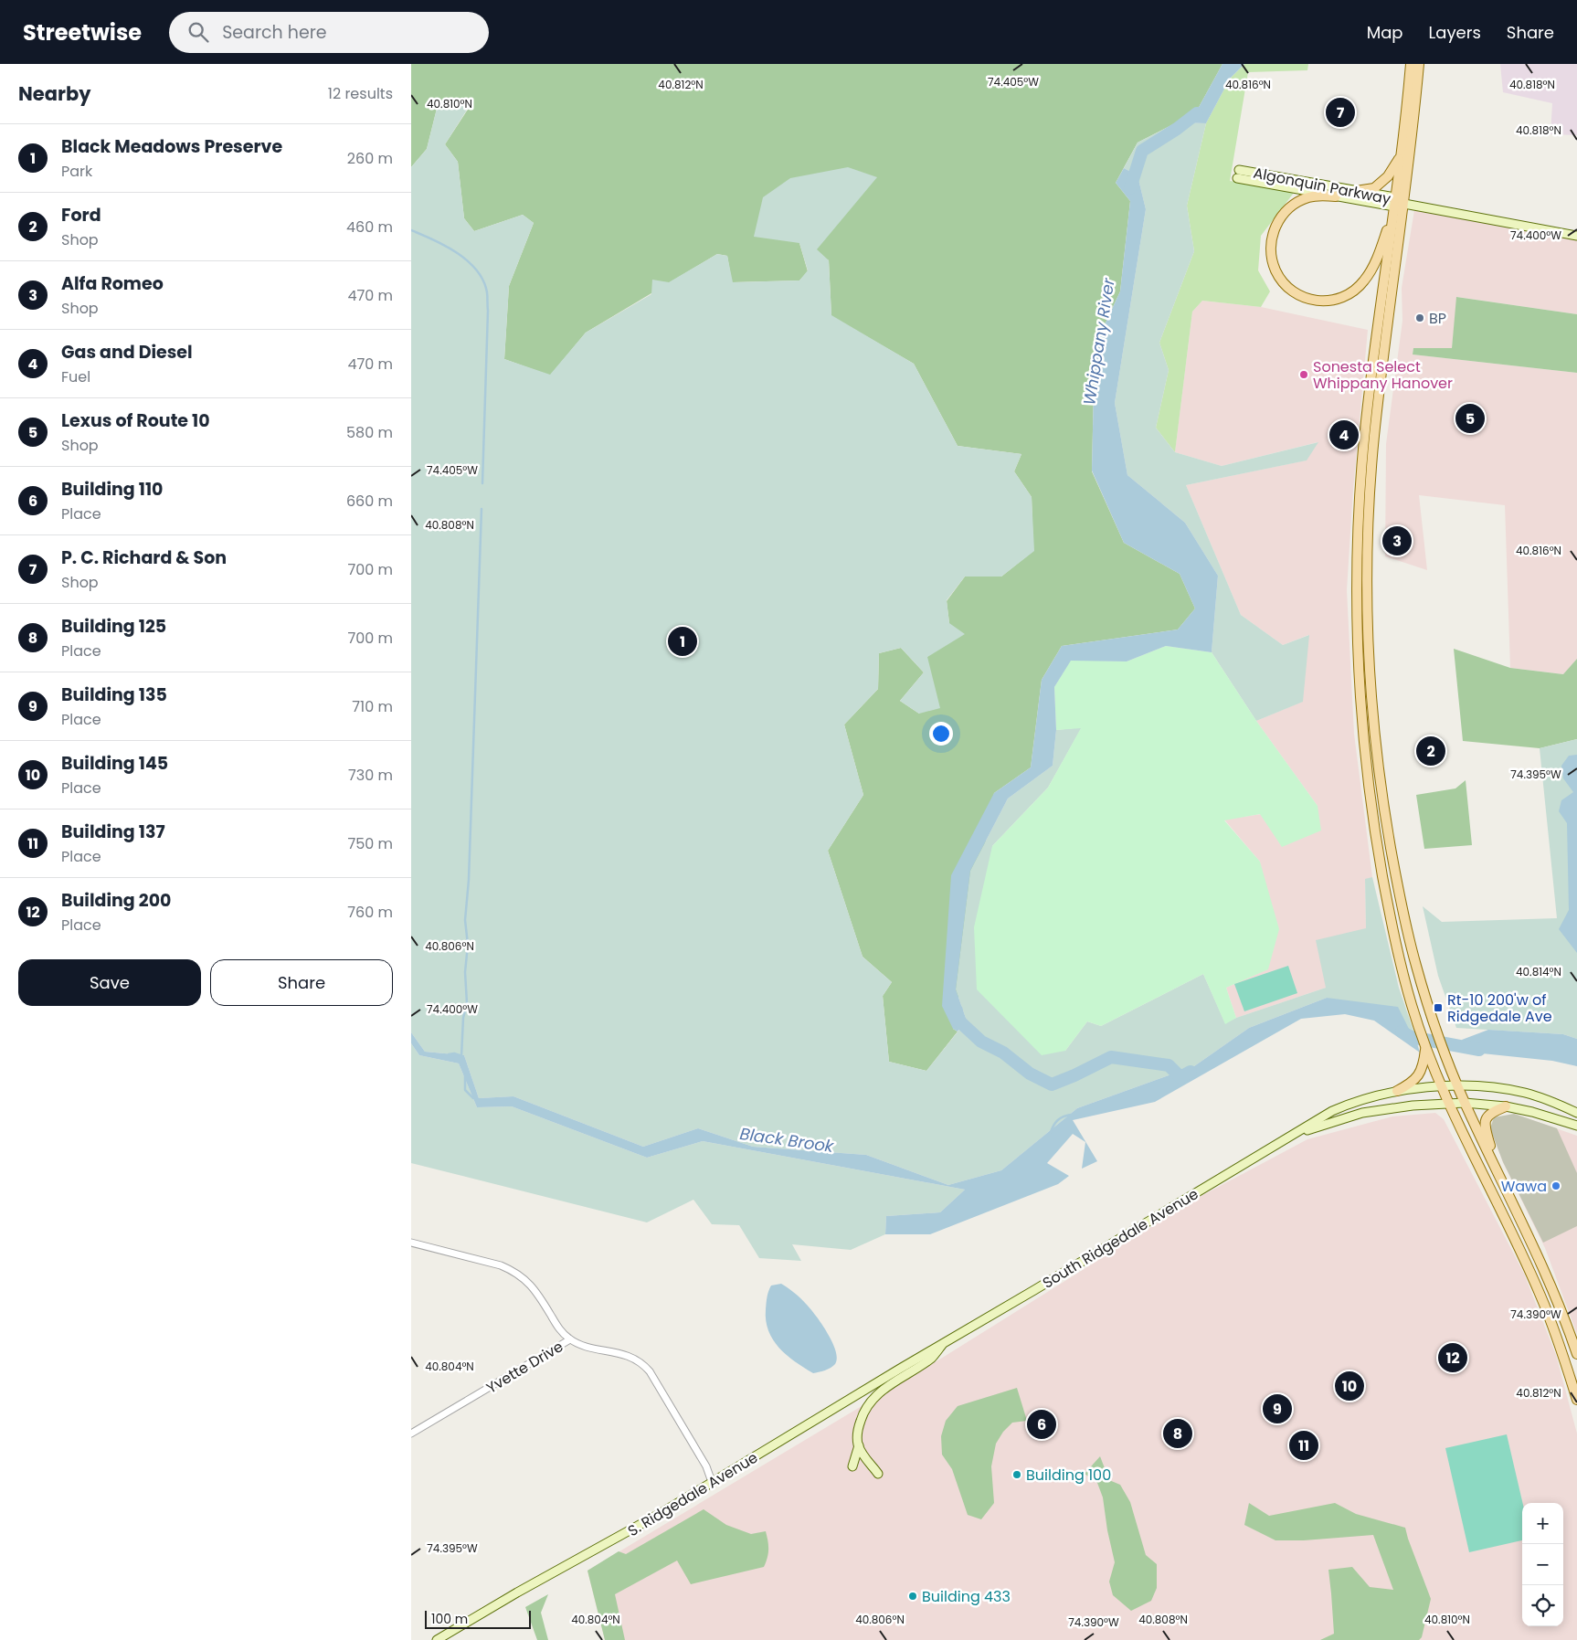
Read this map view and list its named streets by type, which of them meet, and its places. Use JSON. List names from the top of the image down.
{
  "streets": {
    "main road": ["Algonquin Parkway", "South Ridgedale Avenue", "S. Ridgedale Avenue"],
    "street": ["Yvette Drive"]
  },
  "crossings": [
    ["South Ridgedale Avenue", "S. Ridgedale Avenue"],
    ["Yvette Drive", "S. Ridgedale Avenue"]
  ],
  "water": ["Whippany River", "Black Brook"],
  "places": {
    "other": [
      "BP",
      "Sonesta Select Whippany Hanover",
      "Wawa",
      "Building 100",
      "Building 433"
    ],
    "transit": ["Rt-10 200'w of Ridgedale Ave"]
  },
  "scale_bar": "100 m",
  "page": {
    "header": "Streetwise",
    "search": "Search here",
    "nav": ["Map", "Layers", "Share"],
    "heading": ["Nearby", "12 results"],
    "pins": [
      "7",
      "5",
      "4",
      "3",
      "1",
      "2",
      "12",
      "10",
      "9",
      "6",
      "8",
      "11"
    ],
    "list": [
      {
        "mark": "1",
        "name": "Black Meadows Preserve",
        "note": "Park",
        "value": "260 m"
      },
      {
        "mark": "2",
        "name": "Ford",
        "note": "Shop",
        "value": "460 m"
      },
      {
        "mark": "3",
        "name": "Alfa Romeo",
        "note": "Shop",
        "value": "470 m"
      },
      {
        "mark": "4",
        "name": "Gas and Diesel",
        "note": "Fuel",
        "value": "470 m"
      },
      {
        "mark": "5",
        "name": "Lexus of Route 10",
        "note": "Shop",
        "value": "580 m"
      },
      {
        "mark": "6",
        "name": "Building 110",
        "note": "Place",
        "value": "660 m"
      },
      {
        "mark": "7",
        "name": "P. C. Richard & Son",
        "note": "Shop",
        "value": "700 m"
      },
      {
        "mark": "8",
        "name": "Building 125",
        "note": "Place",
        "value": "700 m"
      },
      {
        "mark": "9",
        "name": "Building 135",
        "note": "Place",
        "value": "710 m"
      },
      {
        "mark": "10",
        "name": "Building 145",
        "note": "Place",
        "value": "730 m"
      },
      {
        "mark": "11",
        "name": "Building 137",
        "note": "Place",
        "value": "750 m"
      },
      {
        "mark": "12",
        "name": "Building 200",
        "note": "Place",
        "value": "760 m"
      }
    ],
    "buttons": ["Save", "Share"],
    "map_buttons": ["+", "−"],
    "scale": "100 m"
  },
  "coordinates": [
    "74.405°W",
    "40.812°N",
    "40.816°N",
    "40.818°N",
    "40.810°N",
    "74.400°W",
    "40.808°N",
    "74.395°W",
    "40.806°N",
    "40.814°N",
    "74.390°W",
    "40.804°N"
  ]
}
